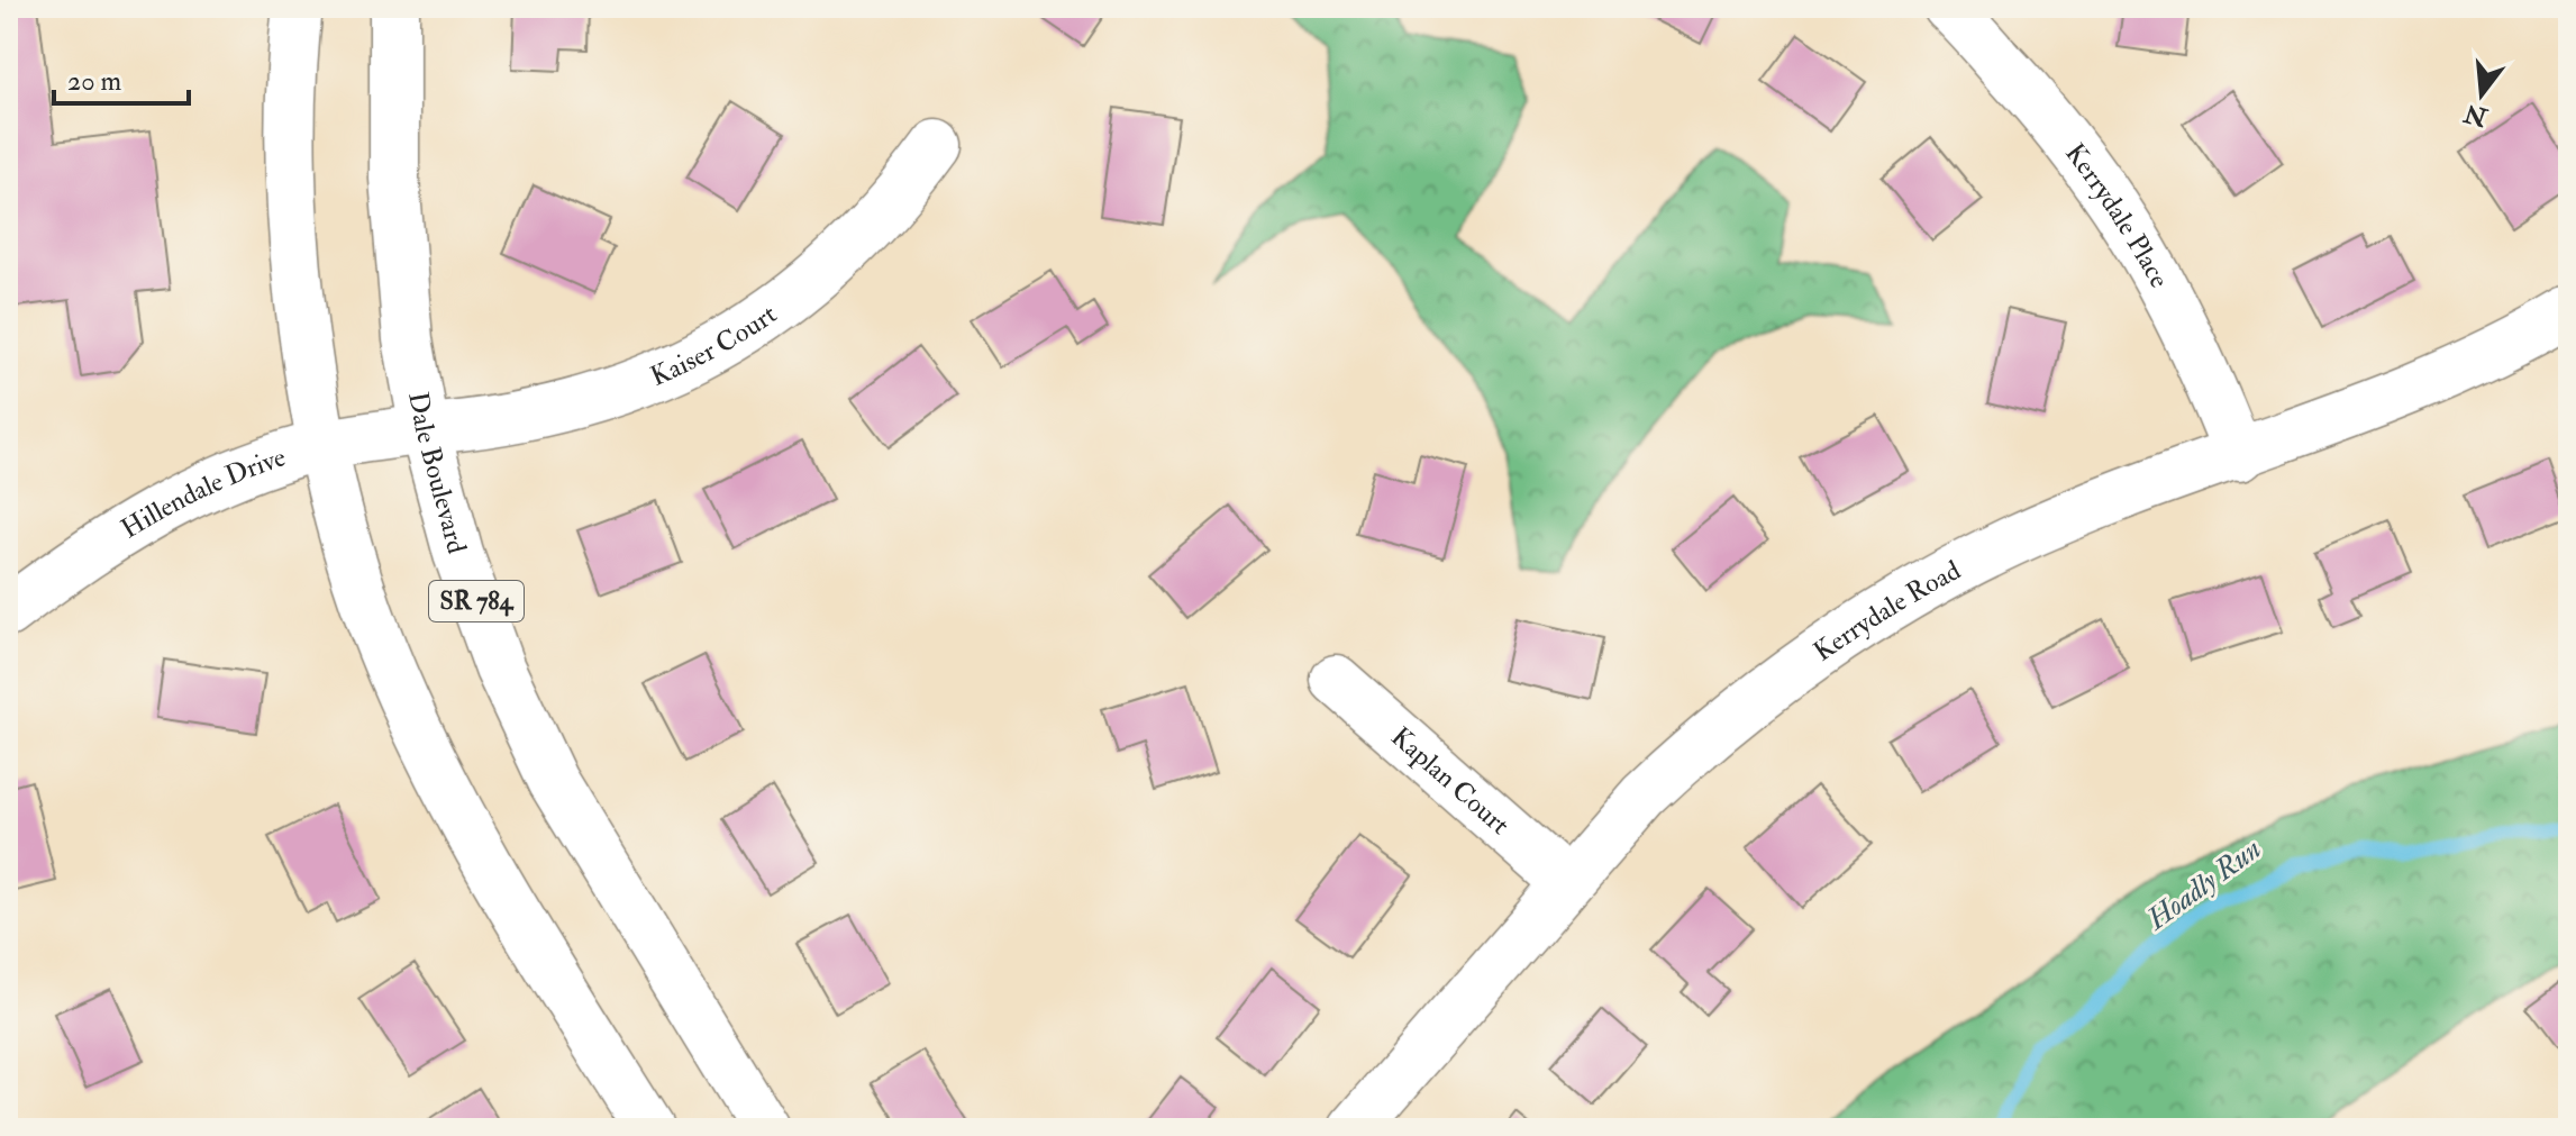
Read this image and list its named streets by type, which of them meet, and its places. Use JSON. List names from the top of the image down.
{
  "streets": {
    "street": [
      "Kerrydale Place",
      "Kaiser Court",
      "Dale Boulevard",
      "Hillendale Drive",
      "SR 784",
      "Kerrydale Road",
      "Kaplan Court"
    ]
  },
  "crossings": [
    ["Kerrydale Place", "Kerrydale Road"],
    ["Kaiser Court", "Dale Boulevard"],
    ["Kaiser Court", "Hillendale Drive"],
    ["Dale Boulevard", "Hillendale Drive"],
    ["Kerrydale Road", "Kaplan Court"]
  ],
  "water": ["Hoadly Run"],
  "scale_bar": "20 m",
  "north": "bottom"
}
